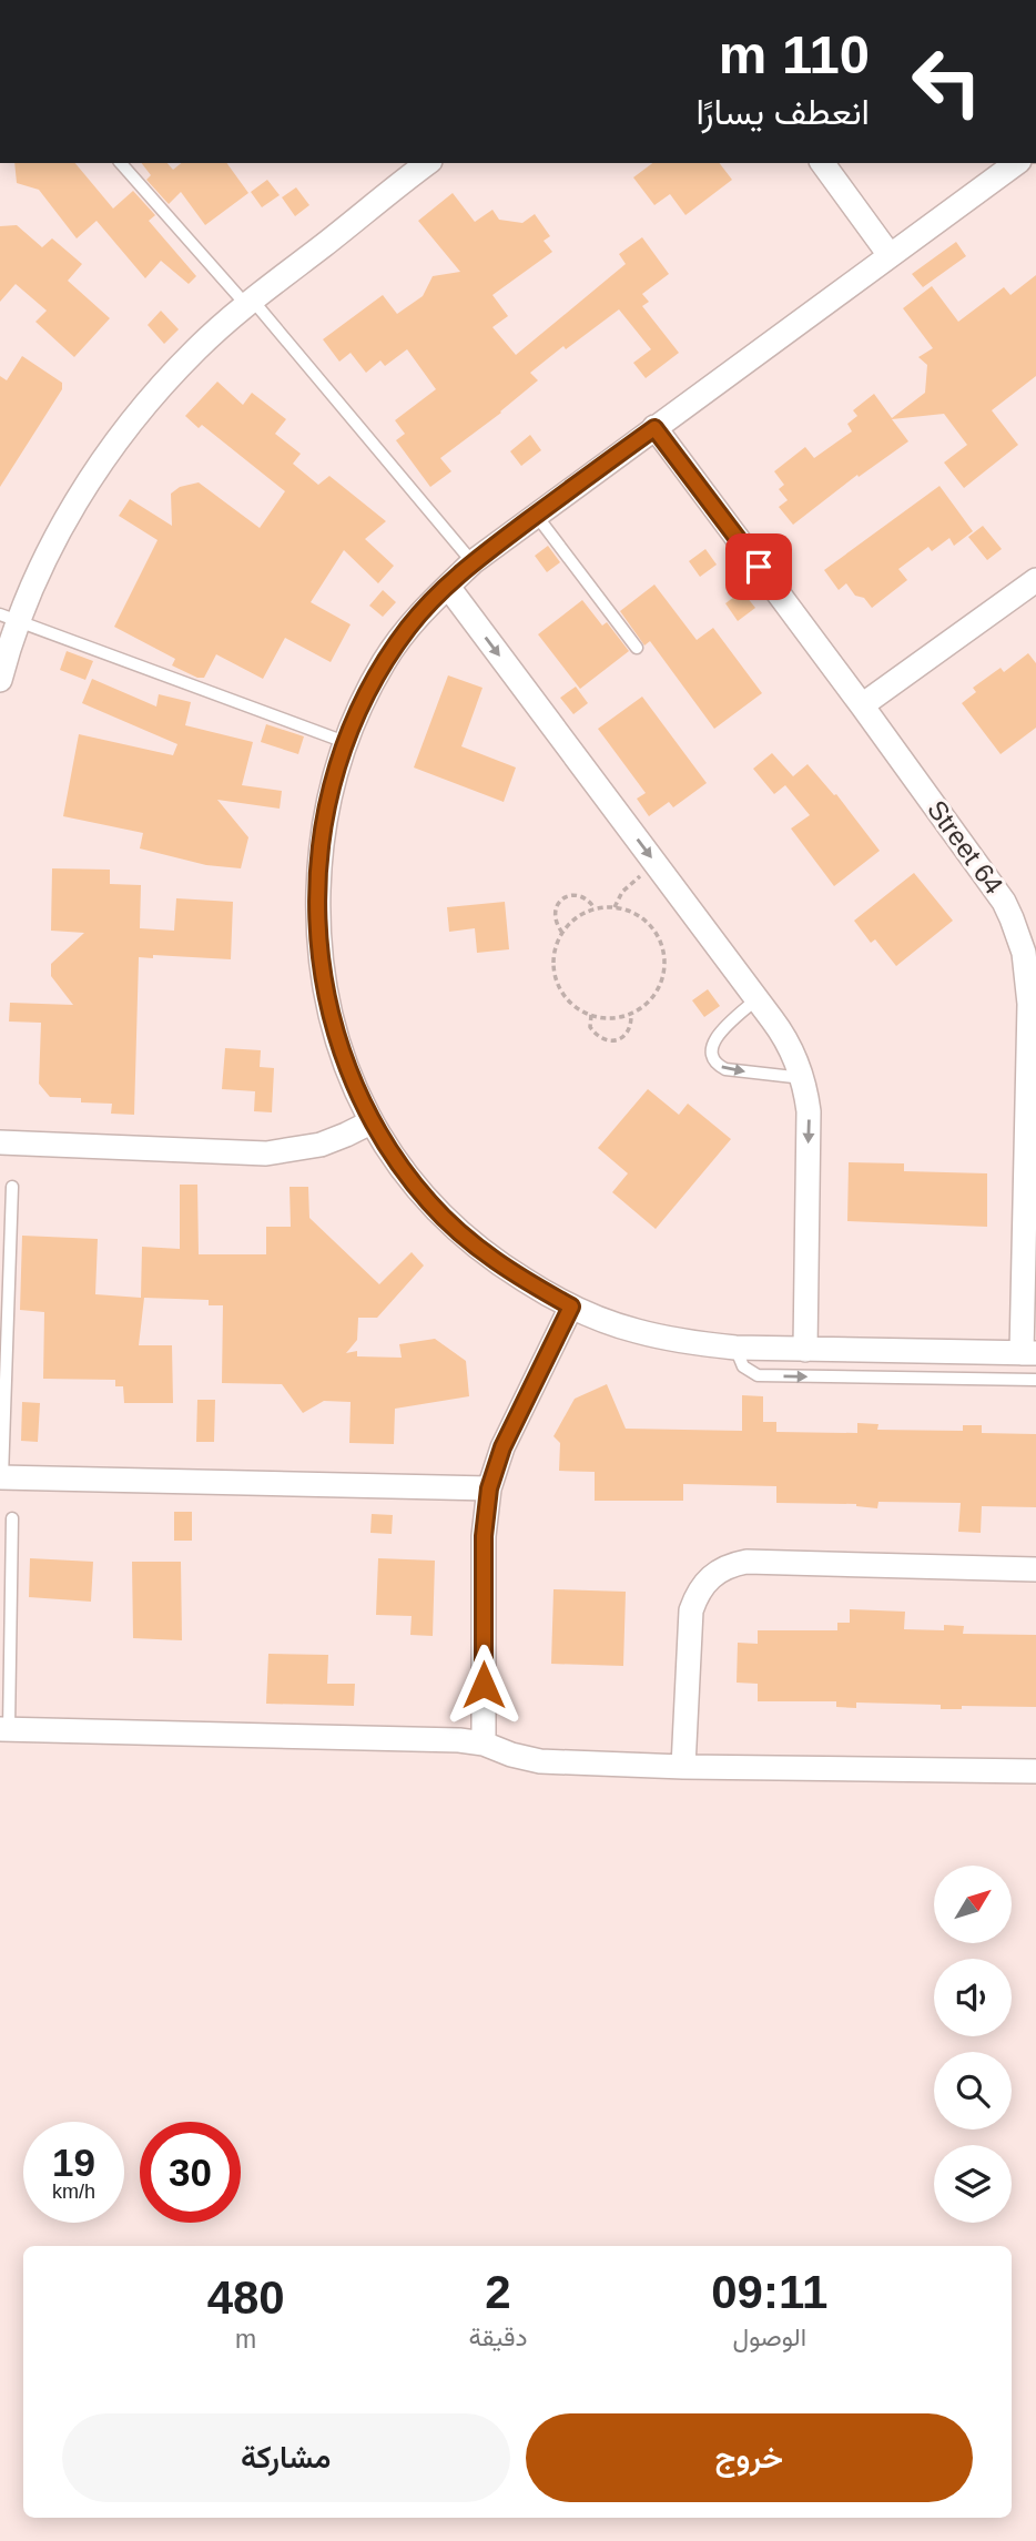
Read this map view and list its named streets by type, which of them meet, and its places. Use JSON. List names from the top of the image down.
{
  "streets": {
    "street": ["Street 64"]
  },
  "north": "top right",
  "page": {
    "turn": ["110 m", "انعطف يسارًا"],
    "speed": "19 km/h",
    "limit": "30",
    "eta": [
      "09:11",
      "الوصول",
      "2",
      "دقيقة",
      "480",
      "m"
    ],
    "buttons": ["خروج", "مشاركة"]
  }
}
